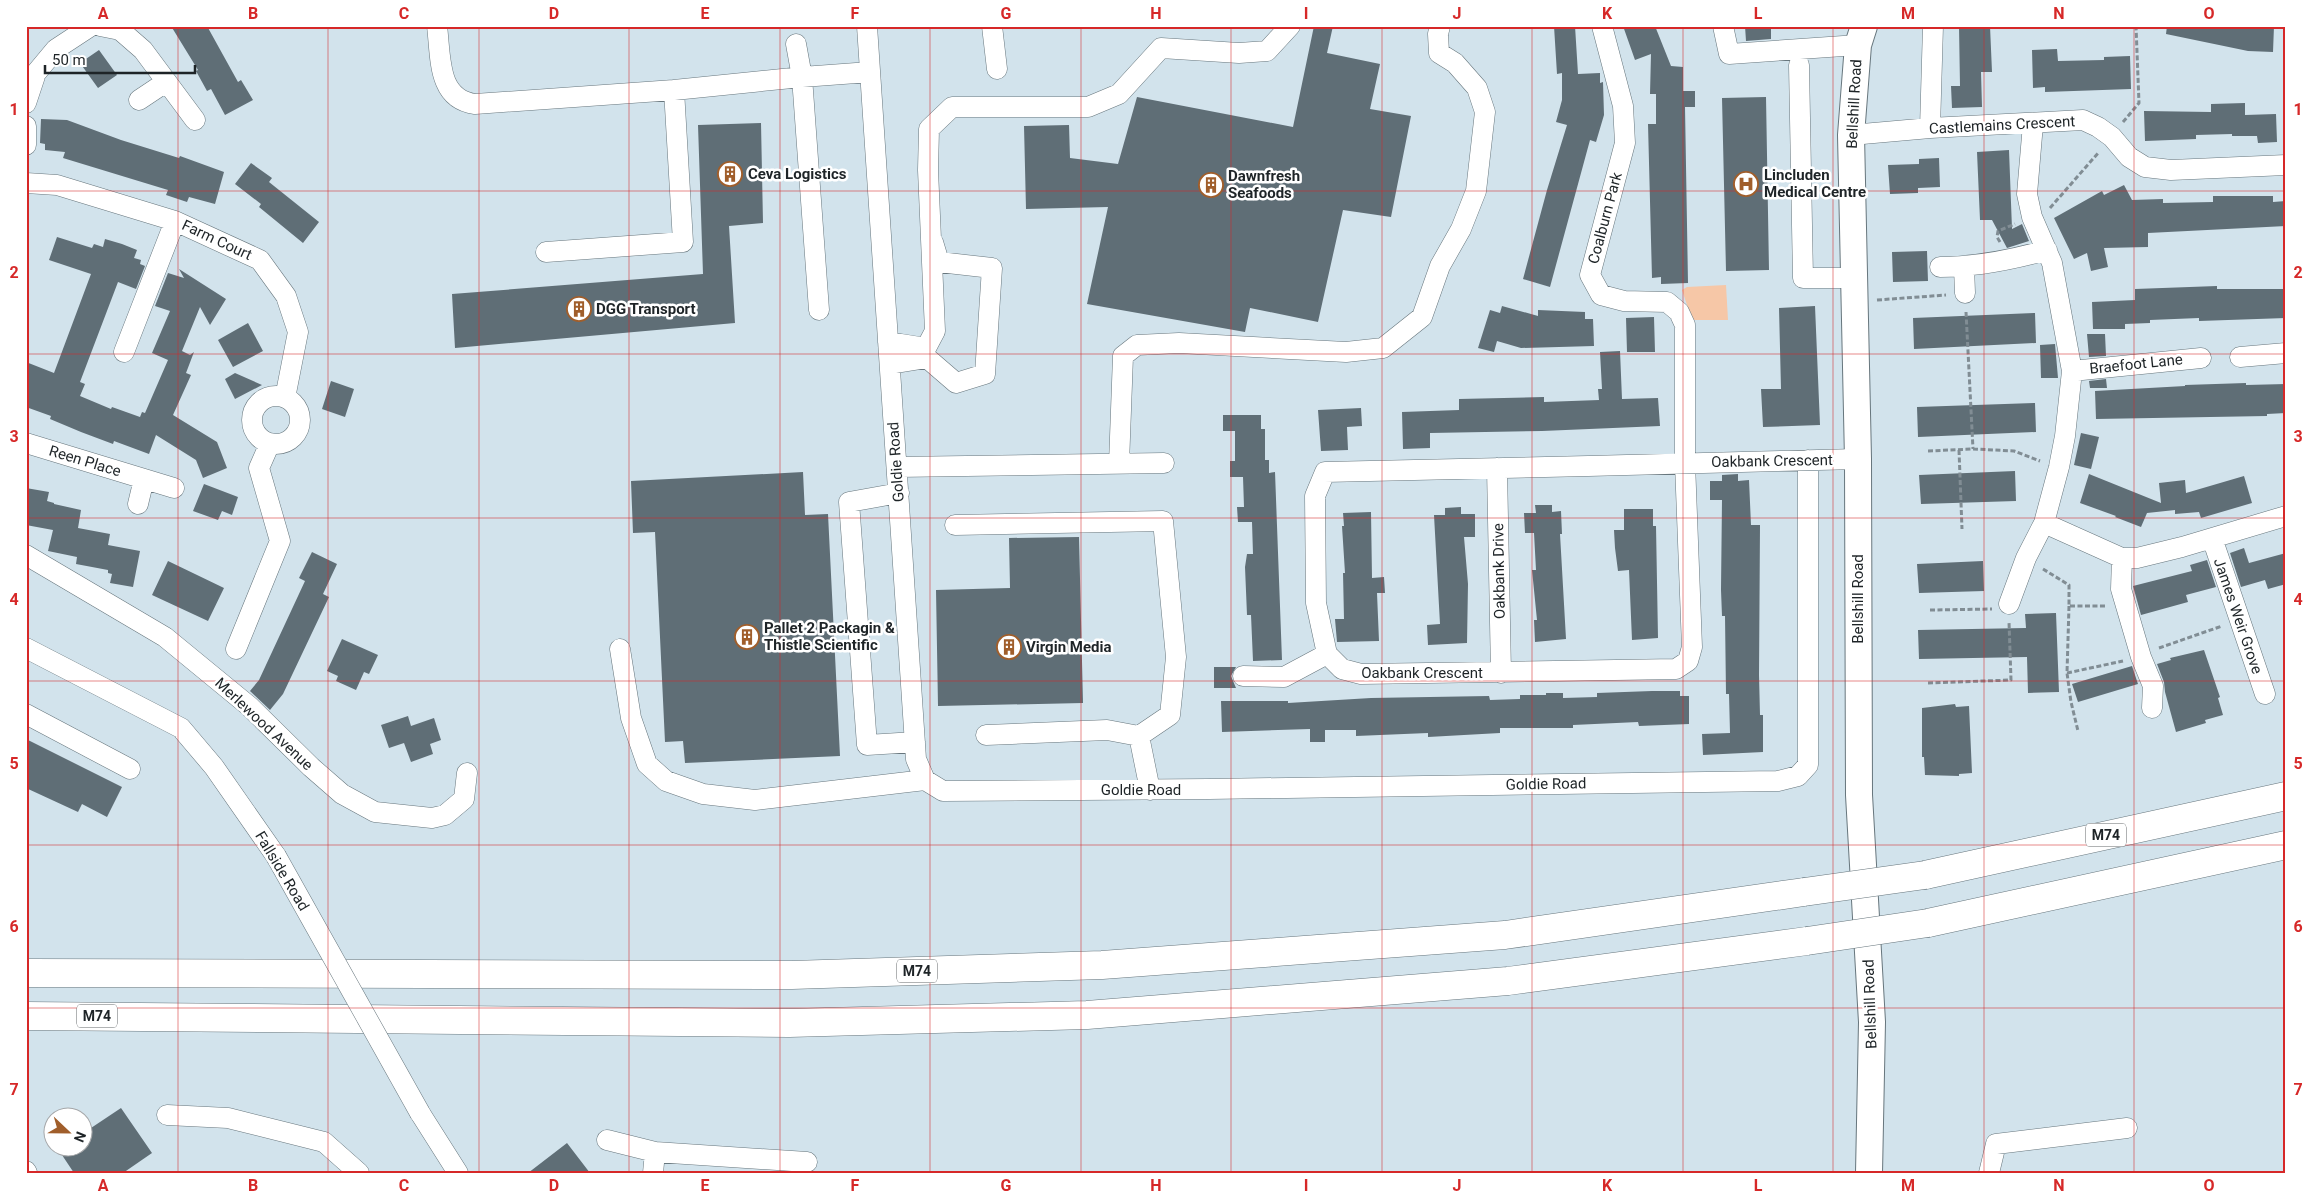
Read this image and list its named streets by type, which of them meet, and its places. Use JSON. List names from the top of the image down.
{
  "streets": {
    "highway": ["M74"],
    "main road": ["Bellshill Road"],
    "street": [
      "Castlemains Crescent",
      "Coalburn Park",
      "Farm Court",
      "Braefoot Lane",
      "Reen Place",
      "Oakbank Crescent",
      "Goldie Road",
      "Oakbank Drive",
      "James Weir Grove",
      "Merlewood Avenue",
      "Fallside Road"
    ]
  },
  "crossings": [
    ["Bellshill Road", "Castlemains Crescent"],
    ["Bellshill Road", "Oakbank Crescent"],
    ["Coalburn Park", "Oakbank Crescent"],
    ["Oakbank Crescent", "Goldie Road"],
    ["Oakbank Crescent", "Oakbank Drive"]
  ],
  "places": {
    "building": [
      "Ceva Logistics",
      "Dawnfresh Seafoods",
      "DGG Transport",
      "Pallet 2 Packagin & Thistle Scientific",
      "Virgin Media"
    ],
    "hospital": ["Lincluden Medical Centre"]
  },
  "scale_bar": "50 m",
  "north": "right",
  "grid": {
    "columns": [
      "A",
      "B",
      "C",
      "D",
      "E",
      "F",
      "G",
      "H",
      "I",
      "J",
      "K",
      "L",
      "M",
      "N",
      "O"
    ],
    "rows": [
      "1",
      "2",
      "3",
      "4",
      "5",
      "6",
      "7"
    ]
  }
}
